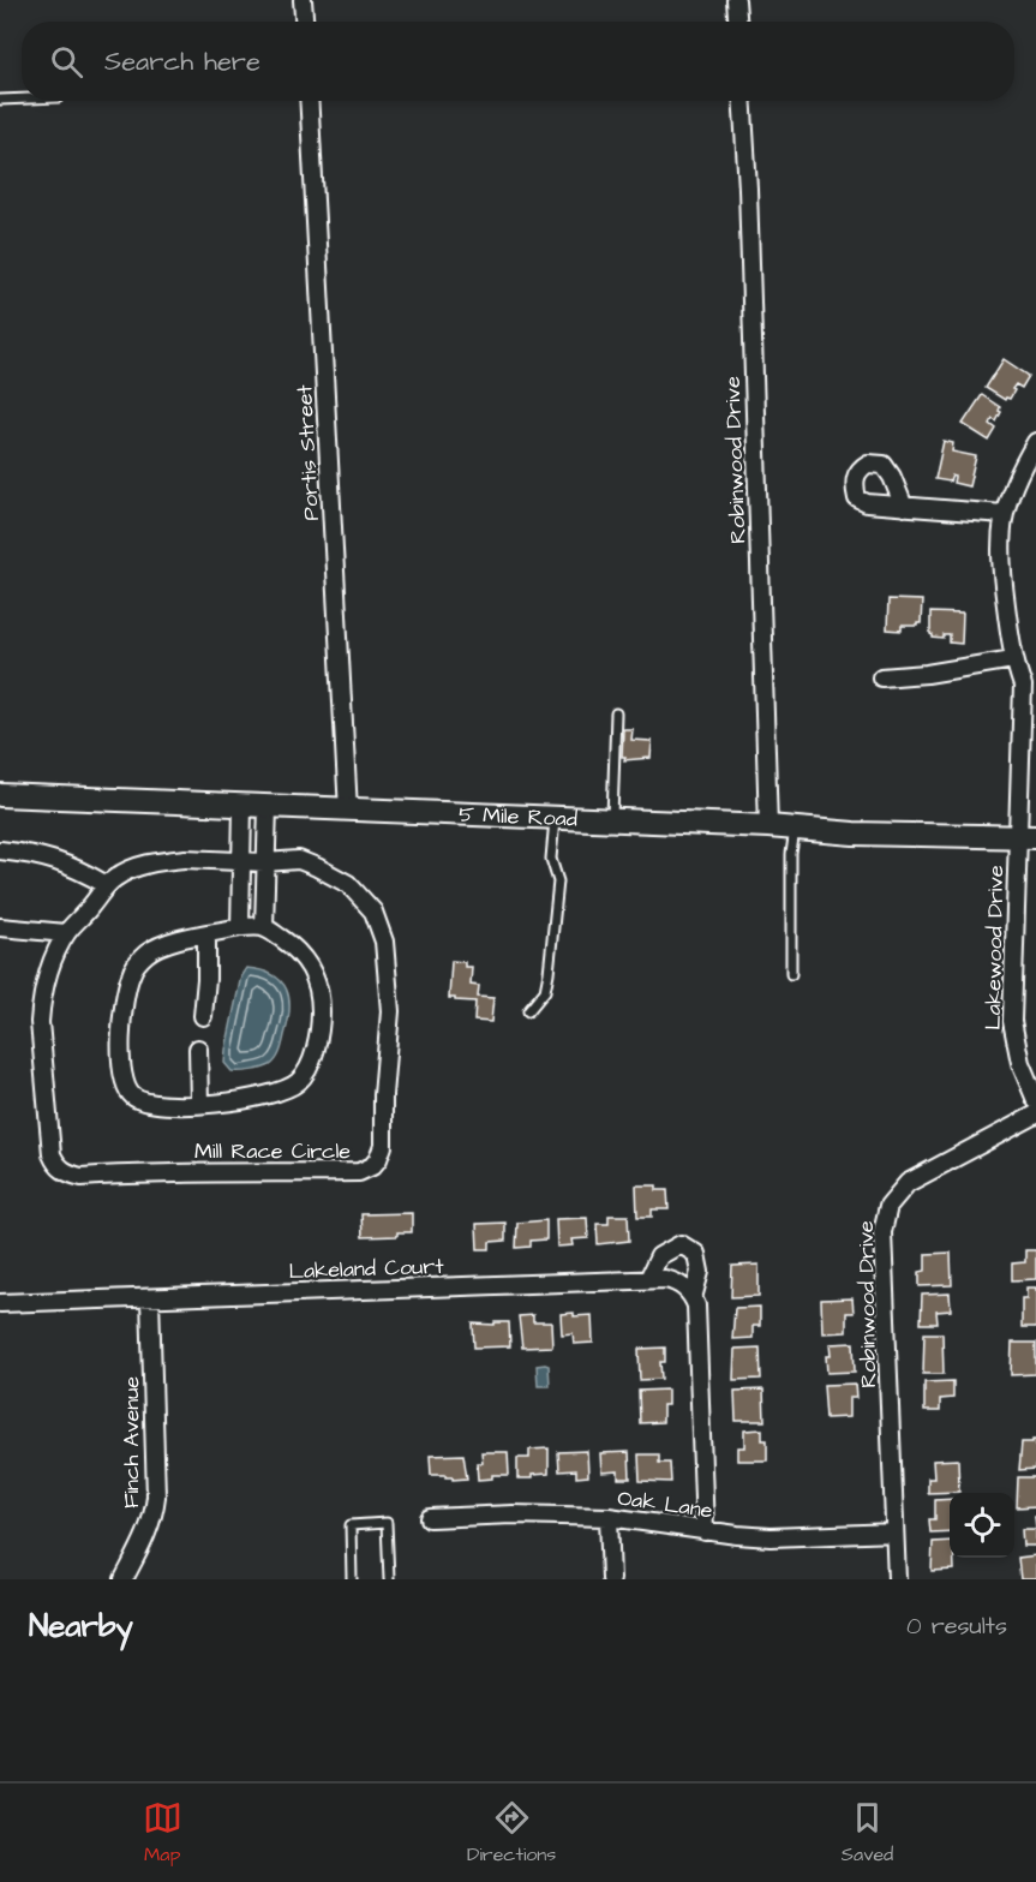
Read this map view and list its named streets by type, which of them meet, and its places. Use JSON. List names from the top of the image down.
{
  "streets": {
    "street": [
      "Portis Street",
      "Robinwood Drive",
      "5 Mile Road",
      "Lakewood Drive",
      "Mill Race Circle",
      "Lakeland Court",
      "Finch Avenue",
      "Oak Lane"
    ]
  },
  "crossings": [
    ["Portis Street", "5 Mile Road"],
    ["Robinwood Drive", "5 Mile Road"],
    ["Robinwood Drive", "Oak Lane"],
    ["5 Mile Road", "Lakewood Drive"],
    ["Lakeland Court", "Finch Avenue"]
  ],
  "page": {
    "search": "Search here",
    "heading": ["Nearby", "0 results"],
    "nav": ["Map", "Directions", "Saved"]
  }
}
